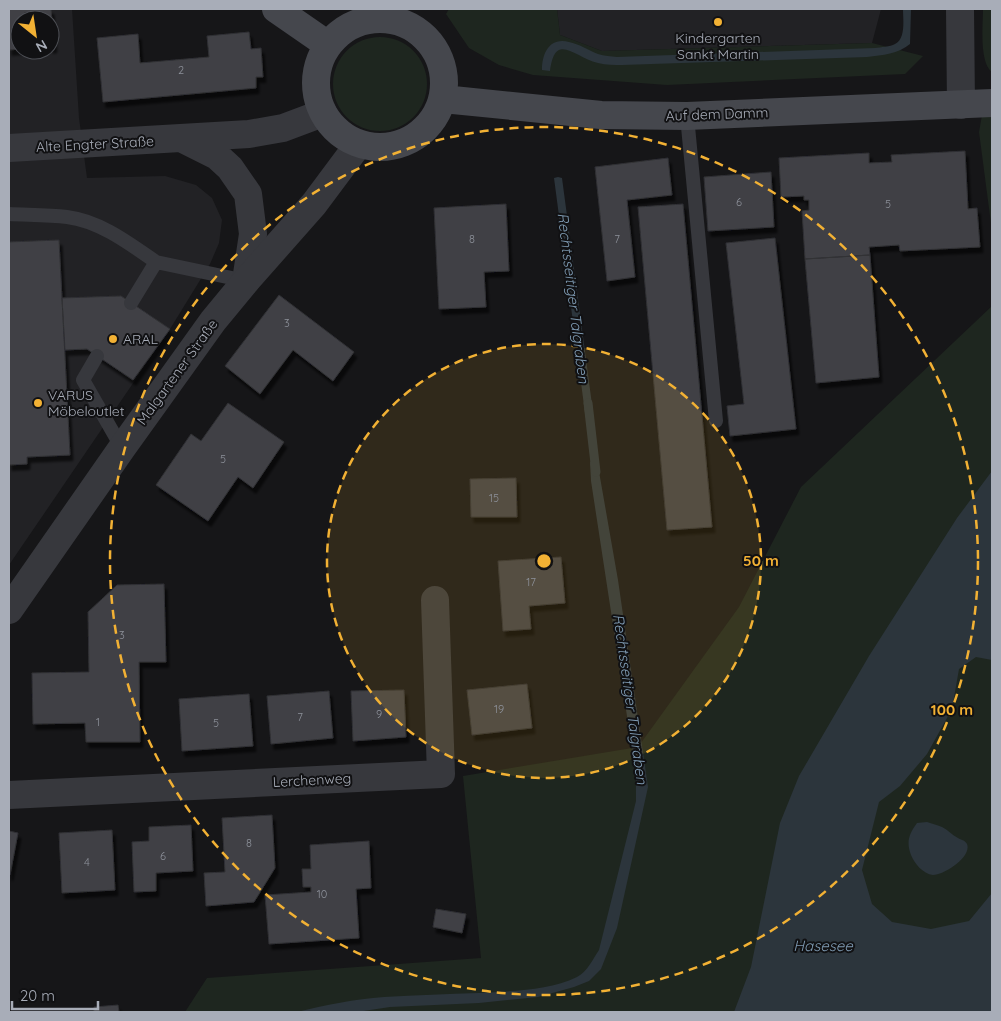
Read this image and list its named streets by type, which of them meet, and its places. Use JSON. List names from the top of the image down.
{
  "streets": {
    "main road": ["Auf dem Damm"],
    "street": ["Alte Engter Straße", "Malgartener Straße", "Lerchenweg"]
  },
  "crossings": [
    ["Auf dem Damm", "Alte Engter Straße"],
    ["Auf dem Damm", "Malgartener Straße"],
    ["Alte Engter Straße", "Malgartener Straße"]
  ],
  "water": ["Rechtsseitiger Talgraben", "Hasesee"],
  "places": ["Kindergarten Sankt Martin", "ARAL", "VARUS Möbeloutlet"],
  "house_numbers": [
    "2",
    "6",
    "5",
    "8",
    "7",
    "3",
    "5",
    "15",
    "17",
    "3",
    "19",
    "9",
    "7",
    "1",
    "5",
    "8",
    "6",
    "4",
    "10"
  ],
  "scale_bar": "20 m",
  "north": "bottom right",
  "rings": ["50 m", "100 m"]
}
